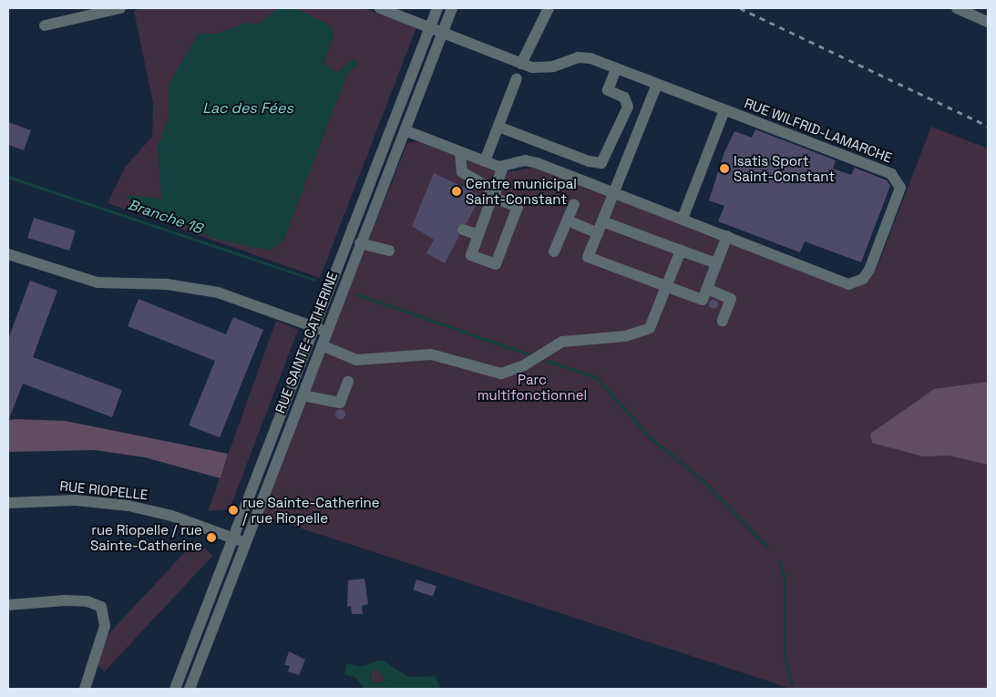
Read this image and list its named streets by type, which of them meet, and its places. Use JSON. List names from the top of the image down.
{
  "streets": {
    "street": ["RUE WILFRID-LAMARCHE", "RUE SAINTE-CATHERINE", "RUE RIOPELLE"]
  },
  "crossings": [
    ["RUE WILFRID-LAMARCHE", "RUE SAINTE-CATHERINE"],
    ["RUE SAINTE-CATHERINE", "RUE RIOPELLE"]
  ],
  "water": ["Lac des Fées", "Branche 18"],
  "parks": ["Parc multifonctionnel"],
  "places": [
    "Isatis Sport Saint-Constant",
    "Centre municipal Saint-Constant",
    "rue Sainte-Catherine / rue Riopelle",
    "rue Riopelle / rue Sainte-Catherine"
  ]
}
